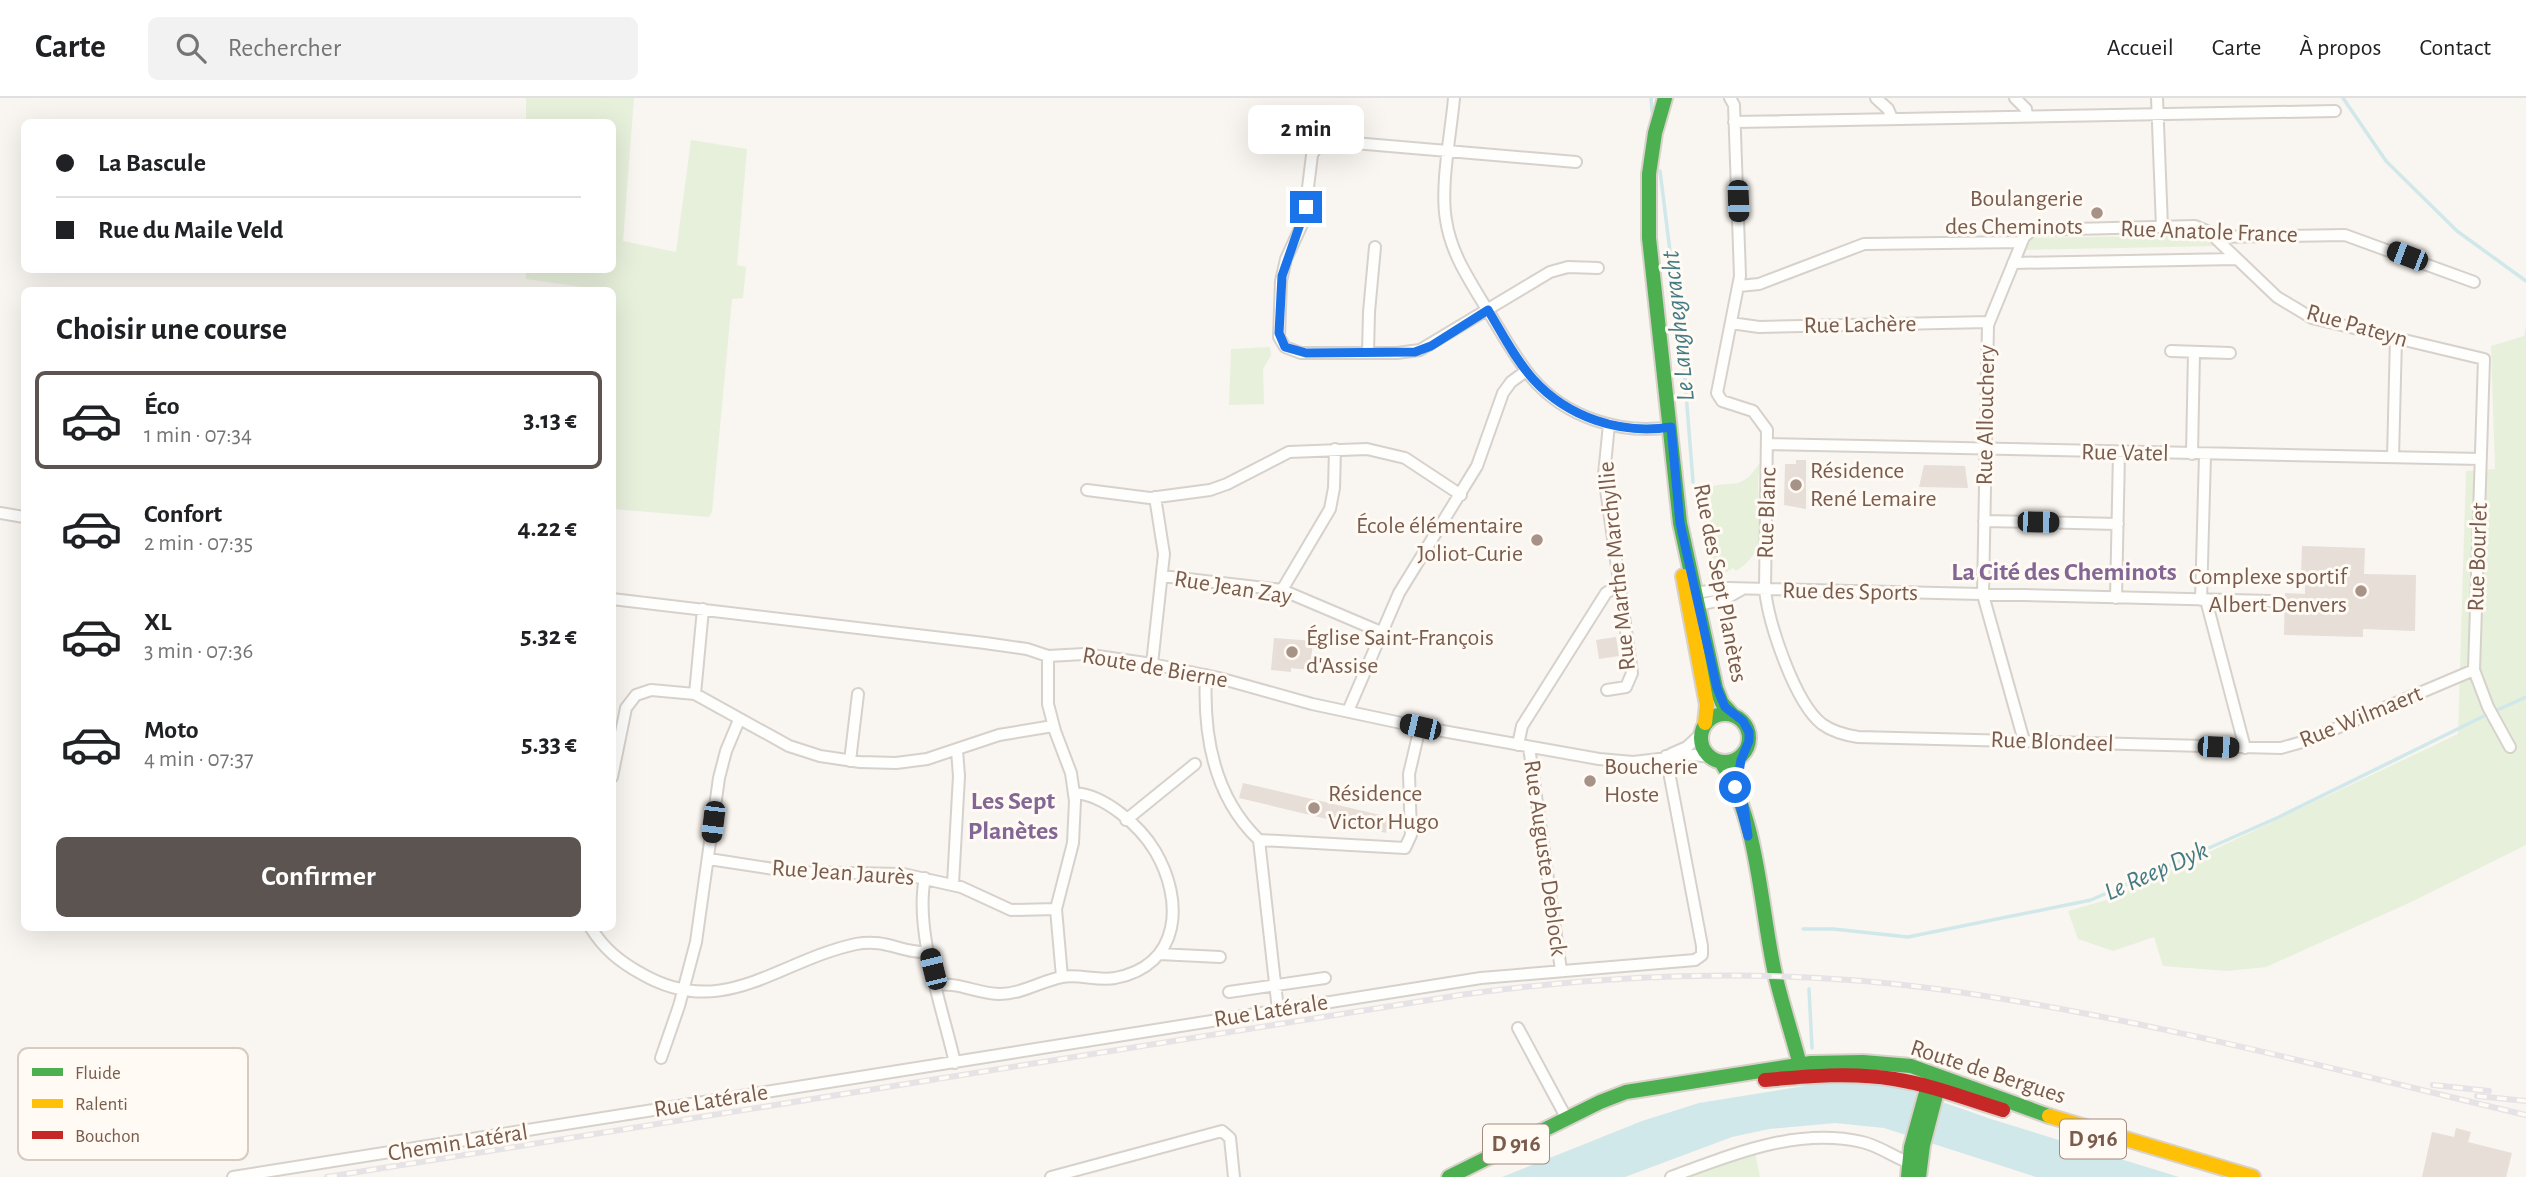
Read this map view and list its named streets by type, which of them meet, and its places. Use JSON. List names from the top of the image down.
{
  "streets": {
    "street": [
      "Rue Anatole France",
      "Rue Lachère",
      "Rue Pateyn",
      "Rue Allouchery",
      "Rue Vatel",
      "Rue Blanc",
      "Rue Bourlet",
      "Rue Marthe Marchyllie",
      "Rue des Sept Planètes",
      "Rue Jean Zay",
      "Rue des Sports",
      "Route de Bierne",
      "Rue Wilmaert",
      "Rue Blondeel",
      "Rue Auguste Deblock",
      "Rue Jean Jaurès",
      "Rue Latérale",
      "Route de Bergues",
      "D 916",
      "Chemin Latéral"
    ]
  },
  "crossings": [
    ["Rue Anatole France", "Rue Pateyn"],
    ["Rue Anatole France", "Rue Allouchery"],
    ["Rue Lachère", "Rue Allouchery"],
    ["Rue Lachère", "Rue Blanc"],
    ["Rue Pateyn", "Rue Bourlet"],
    ["Rue Allouchery", "Rue Vatel"],
    ["Rue Allouchery", "Rue des Sports"],
    ["Rue Allouchery", "Rue Blondeel"],
    ["Rue Vatel", "Rue Blanc"],
    ["Rue Vatel", "Rue Bourlet"],
    ["Rue Blanc", "Rue des Sports"],
    ["Rue Blanc", "Rue Blondeel"],
    ["Rue Bourlet", "Rue Wilmaert"],
    ["Rue des Sept Planètes", "Rue des Sports"],
    ["Rue des Sept Planètes", "Route de Bierne"],
    ["Route de Bierne", "Rue Auguste Deblock"],
    ["Route de Bierne", "Rue Latérale"],
    ["Rue Wilmaert", "Rue Blondeel"],
    ["Rue Auguste Deblock", "Rue Latérale"],
    ["Rue Latérale", "Chemin Latéral"]
  ],
  "districts": ["La Cité des Cheminots", "Les Sept Planètes"],
  "water": ["Le Langhegracht", "Le Reep Dyk"],
  "places": [
    "Boulangerie des Cheminots",
    "Résidence René Lemaire",
    "École élémentaire Joliot-Curie",
    "Complexe sportif Albert Denvers",
    "Église Saint-François d'Assise",
    "Boucherie Hoste",
    "Résidence Victor Hugo"
  ],
  "legend": ["Fluide", "Ralenti", "Bouchon"],
  "page": {
    "header": "Carte",
    "search": "Rechercher",
    "nav": [
      "Accueil",
      "Carte",
      "À propos",
      "Contact"
    ],
    "bubble": "2 min",
    "banner": ["La Bascule", "Rue du Maile Veld"],
    "heading": "Choisir une course",
    "list": [
      {
        "name": "Éco",
        "note": "1 min · 07:34",
        "value": "3.13 €"
      },
      {
        "name": "Confort",
        "note": "2 min · 07:35",
        "value": "4.22 €"
      },
      {
        "name": "XL",
        "note": "3 min · 07:36",
        "value": "5.32 €"
      },
      {
        "name": "Moto",
        "note": "4 min · 07:37",
        "value": "5.33 €"
      }
    ],
    "buttons": "Confirmer"
  }
}
